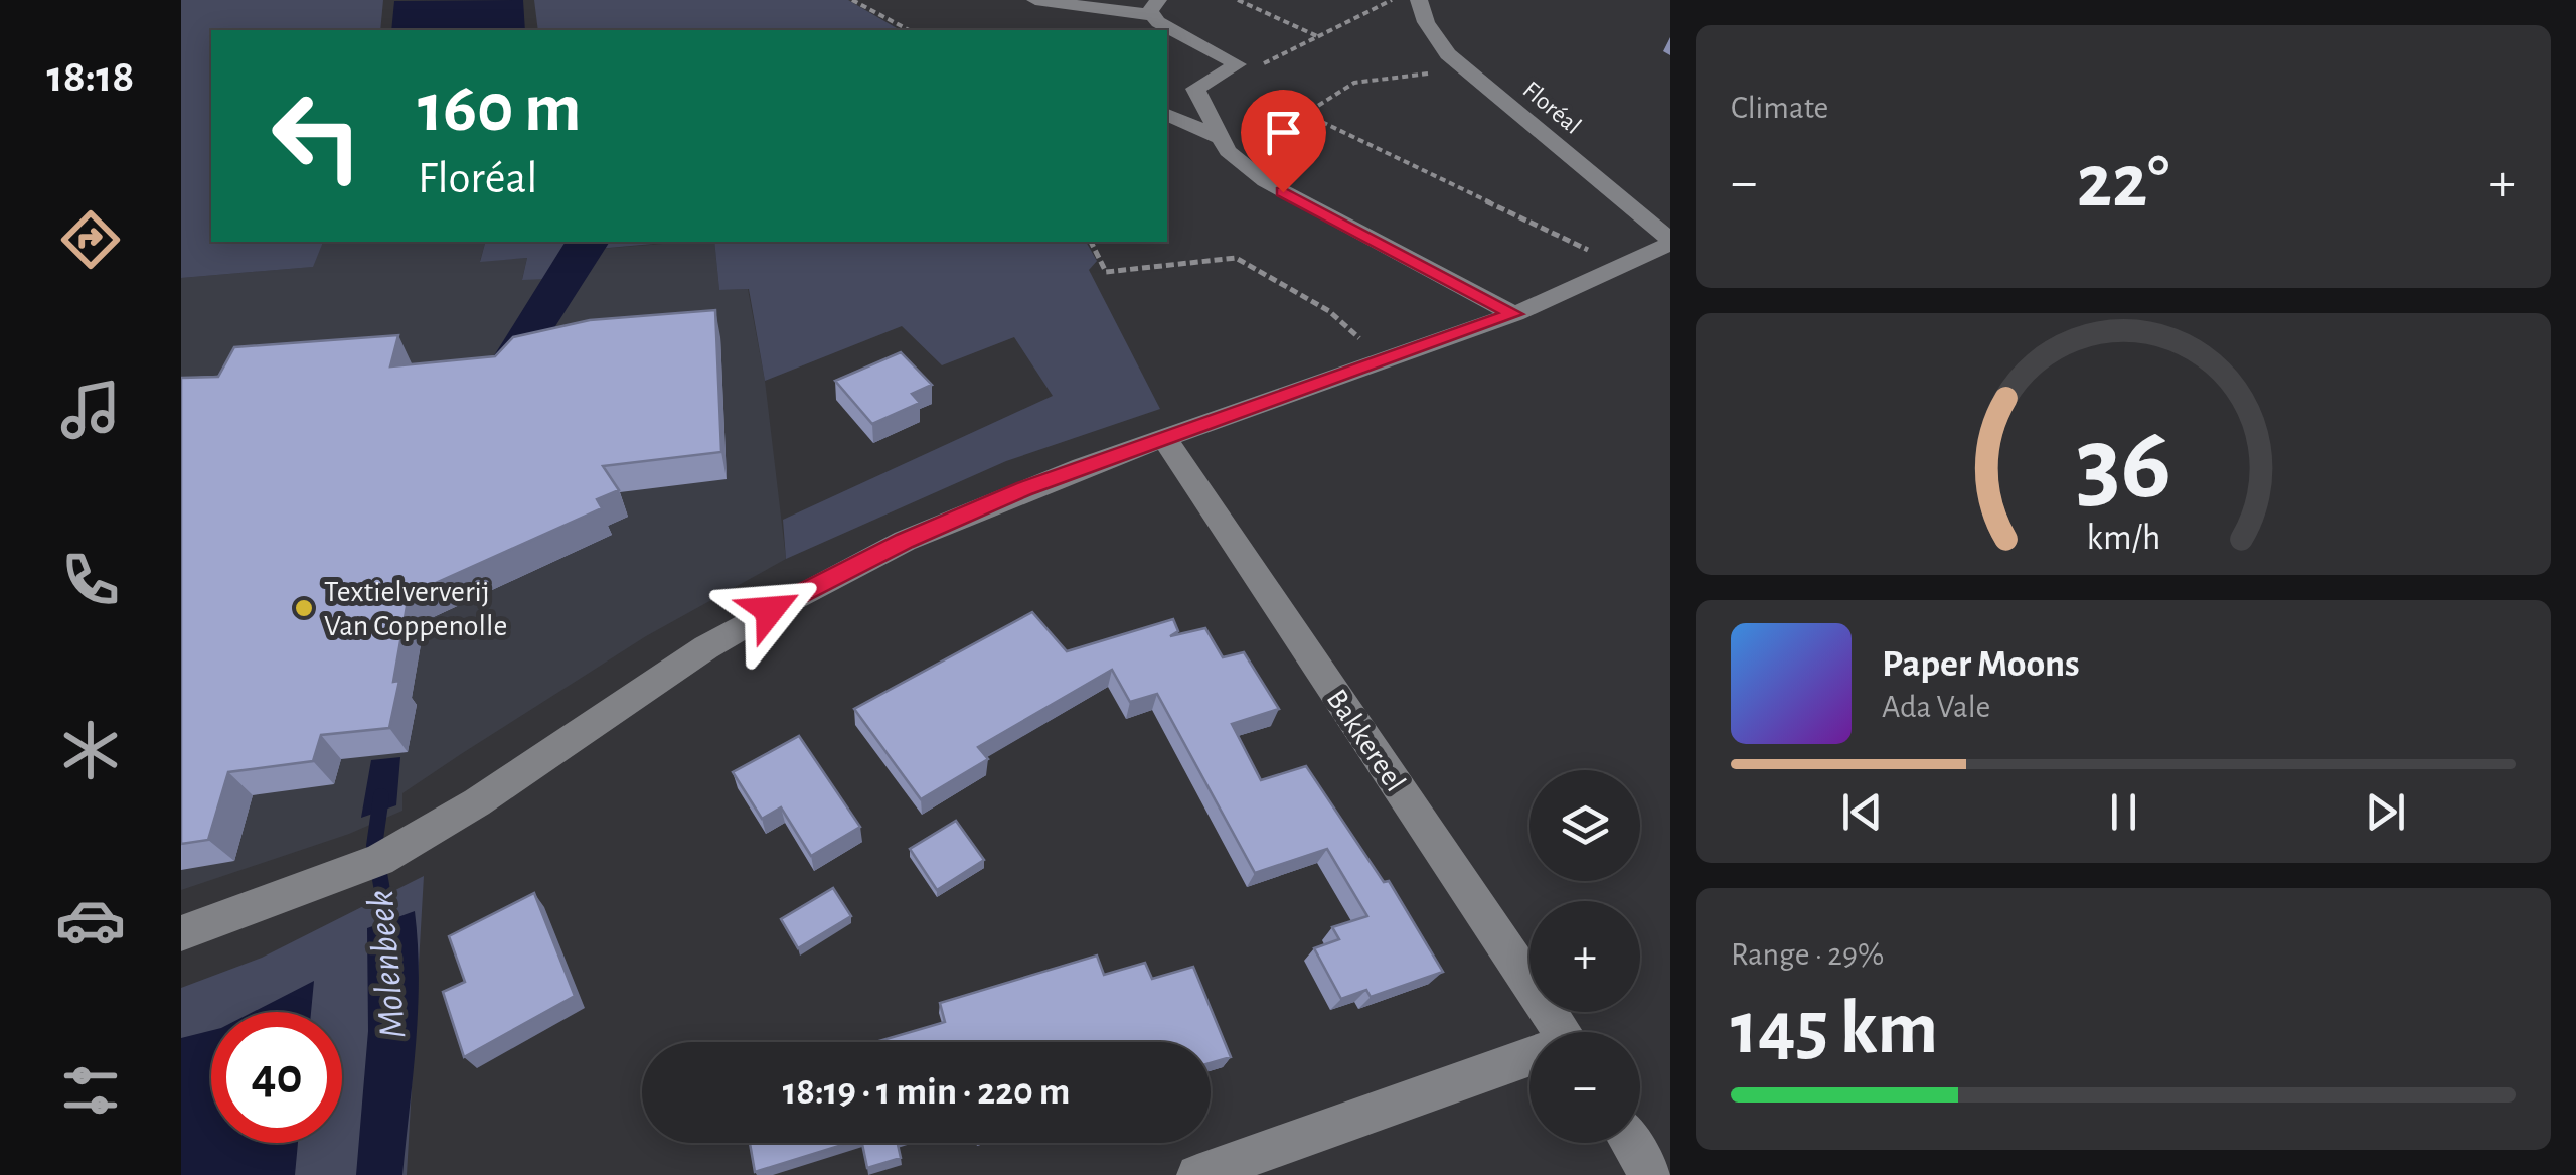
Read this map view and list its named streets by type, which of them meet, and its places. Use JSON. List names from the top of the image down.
{
  "streets": {
    "street": ["Floréal", "Bakkereel"]
  },
  "water": ["Molenbeek"],
  "places": ["Textielververij Van Coppenolle"],
  "page": {
    "tabs": "18:18",
    "tile": [
      "Climate",
      ["Range · 29%", "145 km"]
    ],
    "turn": ["160 m", "Floréal"],
    "heat": ["−", "22°", "+"],
    "song": ["Paper Moons", "Ada Vale"],
    "map_buttons": ["+", "−"],
    "limit": "40",
    "trip": "18:19 · 1 min · 220 m",
    "gauge": ["36", "km/h"]
  }
}
